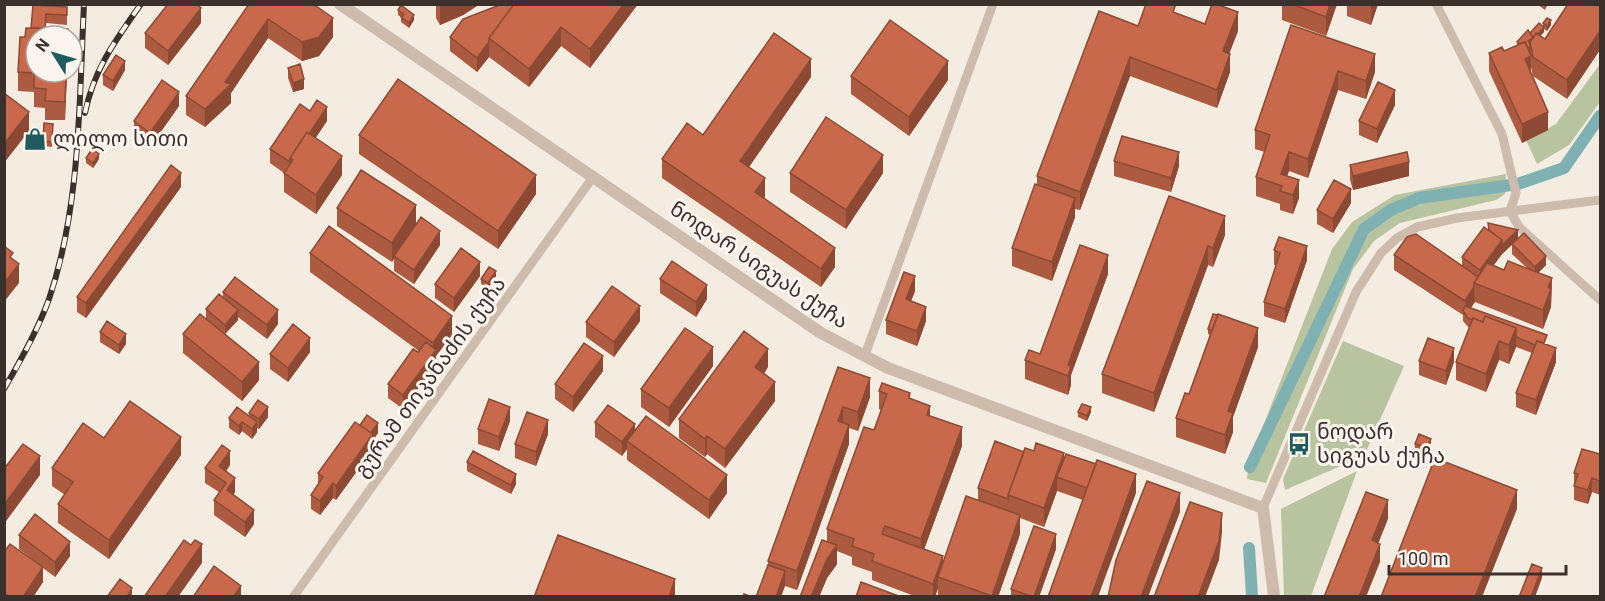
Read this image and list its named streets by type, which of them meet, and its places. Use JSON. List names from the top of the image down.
{
  "streets": {
    "street": ["ნოდარ სიგუას ქუჩა", "გურამ თიკანაძის ქუჩა"]
  },
  "crossings": [
    ["ნოდარ სიგუას ქუჩა", "გურამ თიკანაძის ქუჩა"]
  ],
  "places": {
    "shop": ["ლილო სითი"],
    "bus stop": ["ნოდარ სიგუას ქუჩა"]
  },
  "scale_bar": "100 m",
  "north": "top left"
}
